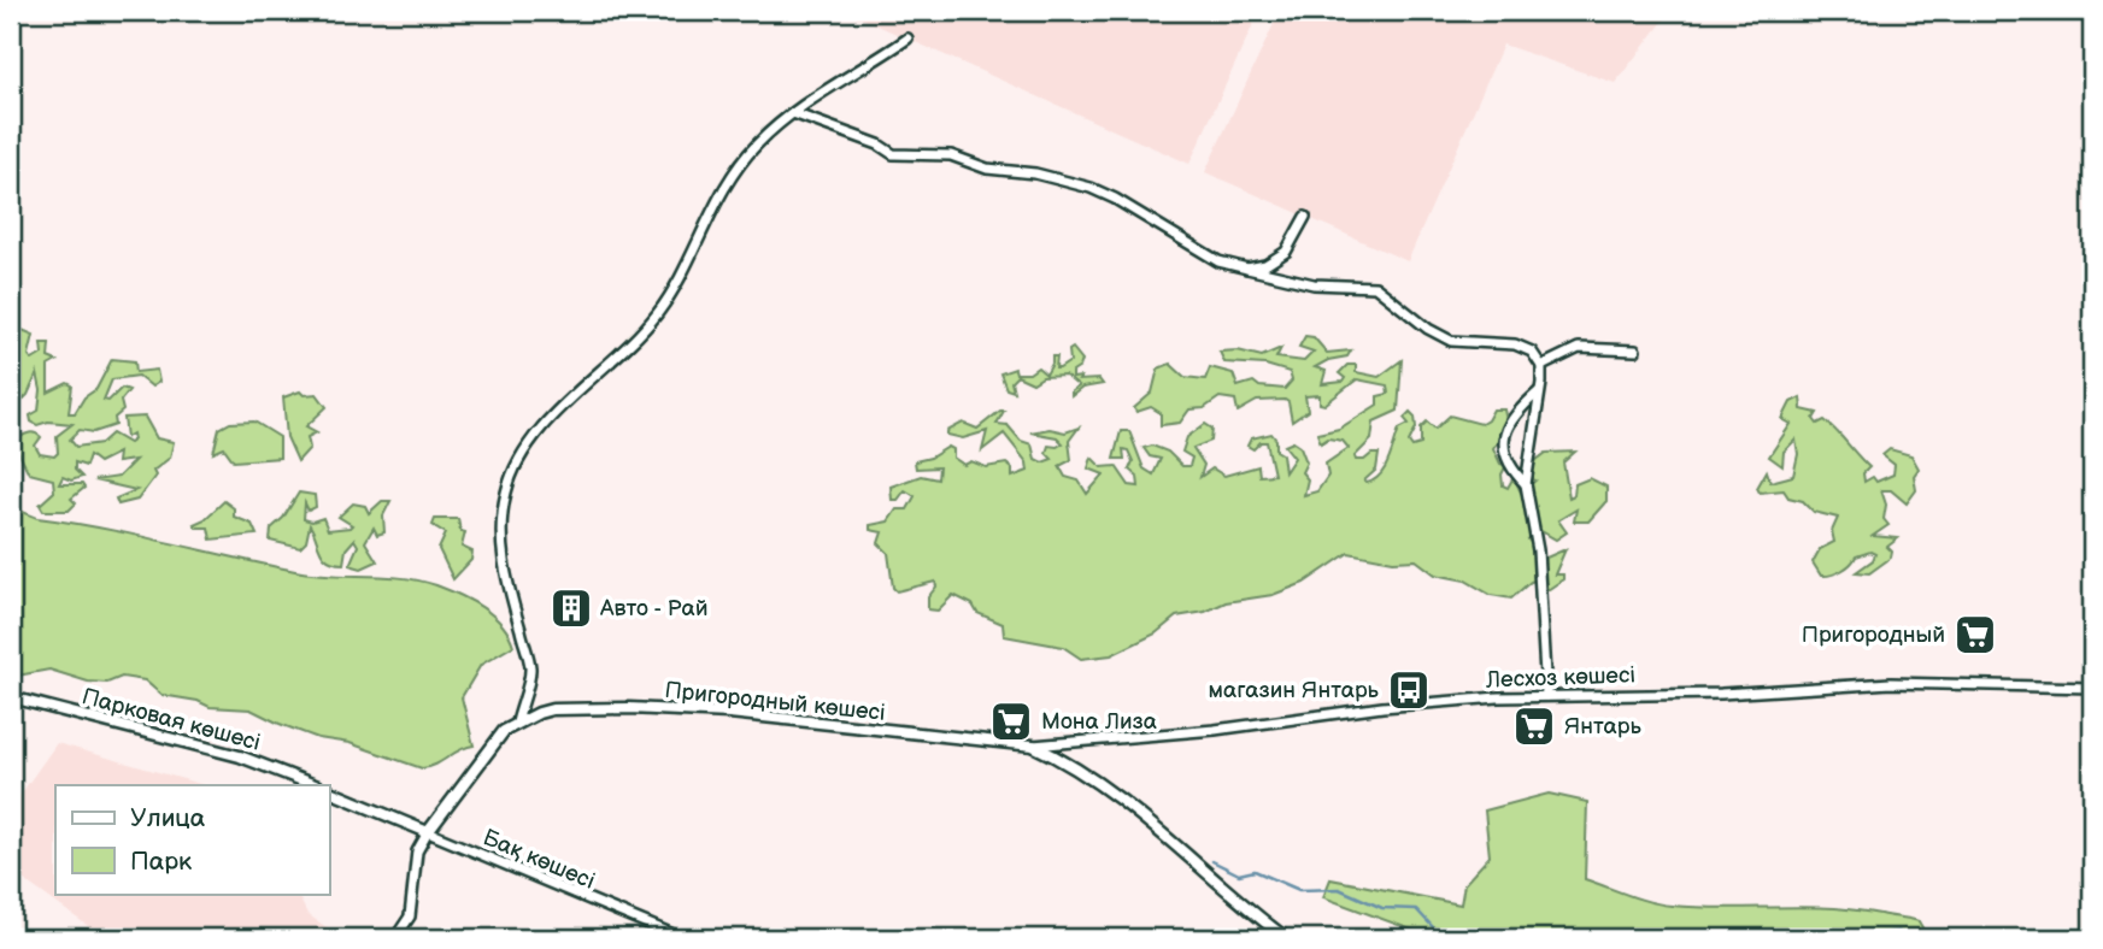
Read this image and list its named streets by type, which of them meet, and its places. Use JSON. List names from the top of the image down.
{
  "streets": {
    "street": [
      "Лесхоз көшесі",
      "Пригородный көшесі",
      "Парковая көшесі",
      "Бақ көшесі"
    ]
  },
  "crossings": [
    ["Лесхоз көшесі", "Пригородный көшесі"]
  ],
  "places": {
    "building": ["Авто - Рай"],
    "supermarket": ["Пригородный", "Мона Лиза", "Янтарь"],
    "bus stop": ["магазин Янтарь"]
  },
  "legend": ["Улица", "Парк"]
}
